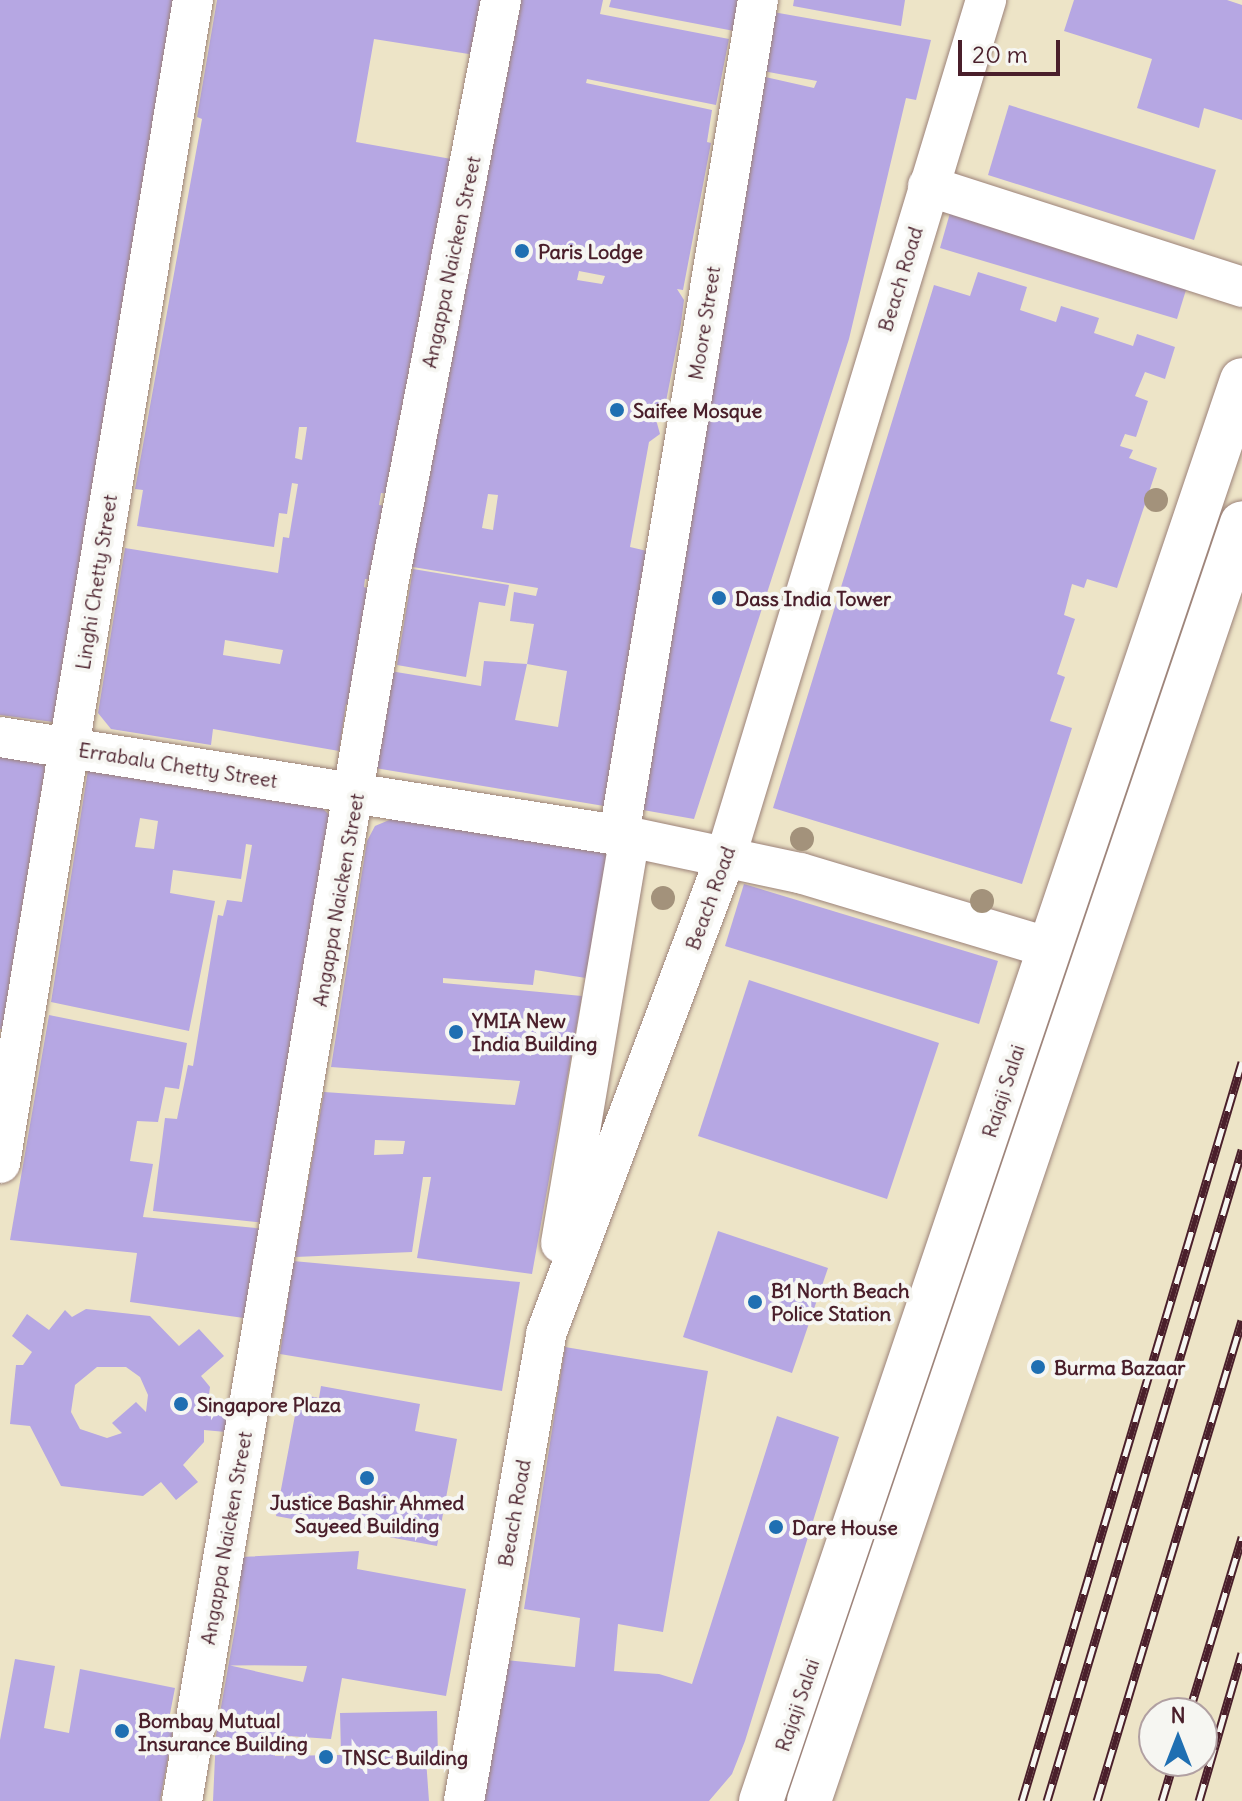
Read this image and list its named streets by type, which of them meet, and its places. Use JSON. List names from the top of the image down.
{
  "streets": {
    "main road": ["Rajaji Salai"],
    "street": [
      "Angappa Naicken Street",
      "Beach Road",
      "Moore Street",
      "Linghi Chetty Street",
      "Errabalu Chetty Street"
    ]
  },
  "crossings": [
    ["Angappa Naicken Street", "Errabalu Chetty Street"],
    ["Beach Road", "Moore Street"],
    ["Beach Road", "Errabalu Chetty Street"],
    ["Moore Street", "Errabalu Chetty Street"],
    ["Linghi Chetty Street", "Errabalu Chetty Street"],
    ["Errabalu Chetty Street", "Rajaji Salai"]
  ],
  "places": [
    "Paris Lodge",
    "Saifee Mosque",
    "Dass India Tower",
    "YMIA New India Building",
    "B1 North Beach Police Station",
    "Burma Bazaar",
    "Singapore Plaza",
    "Justice Bashir Ahmed Sayeed Building",
    "Dare House",
    "Bombay Mutual Insurance Building",
    "TNSC Building"
  ],
  "scale_bar": "20 m",
  "north": "top"
}
